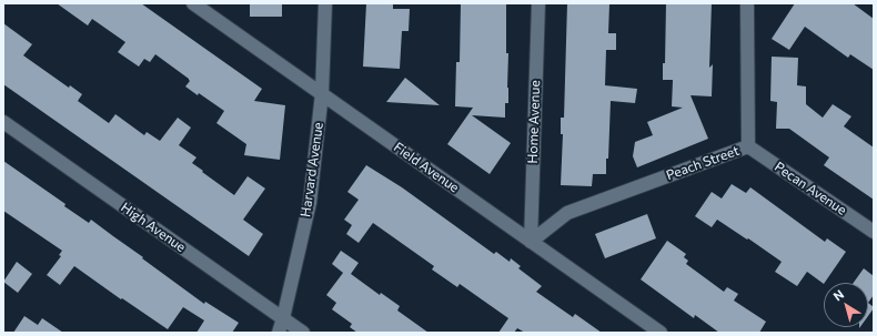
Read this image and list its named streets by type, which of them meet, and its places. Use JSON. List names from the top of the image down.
{
  "streets": {
    "street": [
      "Home Avenue",
      "Peach Street",
      "Field Avenue",
      "Harvard Avenue",
      "Pecan Avenue",
      "High Avenue"
    ]
  },
  "crossings": [
    ["Home Avenue", "Peach Street"],
    ["Home Avenue", "Field Avenue"],
    ["Peach Street", "Field Avenue"],
    ["Peach Street", "Pecan Avenue"],
    ["Field Avenue", "Harvard Avenue"],
    ["Harvard Avenue", "High Avenue"]
  ],
  "north": "top left"
}
